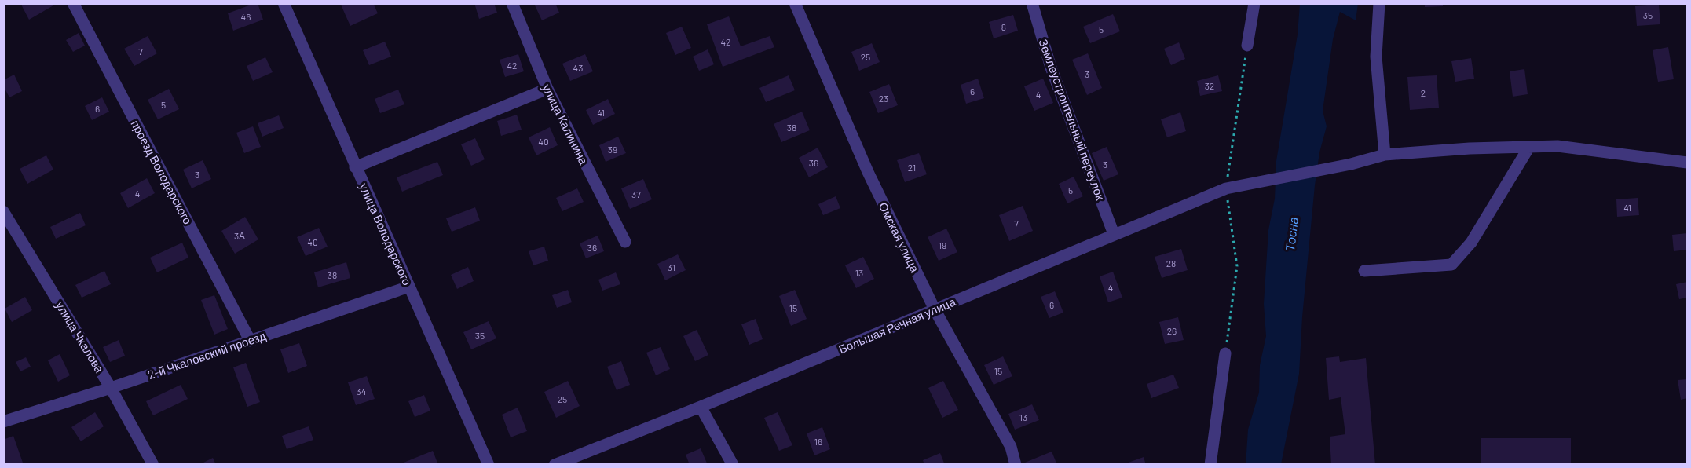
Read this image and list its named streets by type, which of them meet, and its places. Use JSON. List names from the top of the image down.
{
  "streets": {
    "street": [
      "Землеустроительный переулок",
      "улица Калинина",
      "проезд Володарского",
      "улица Володарского",
      "Омская улица",
      "Большая Речная улица",
      "улица Чкалова",
      "2-й Чкаловский проезд"
    ]
  },
  "crossings": [
    ["Землеустроительный переулок", "Большая Речная улица"],
    ["проезд Володарского", "2-й Чкаловский проезд"],
    ["улица Володарского", "2-й Чкаловский проезд"],
    ["Омская улица", "Большая Речная улица"],
    ["улица Чкалова", "2-й Чкаловский проезд"]
  ],
  "water": ["Тосна"],
  "house_numbers": [
    "35",
    "46",
    "8",
    "5",
    "42",
    "7",
    "25",
    "42",
    "43",
    "3",
    "32",
    "6",
    "2",
    "4",
    "23",
    "5",
    "6",
    "41",
    "38",
    "40",
    "39",
    "36",
    "3",
    "21",
    "3",
    "5",
    "4",
    "37",
    "41",
    "7",
    "3А",
    "40",
    "19",
    "36",
    "28",
    "31",
    "13",
    "38",
    "4",
    "6",
    "15",
    "26",
    "35",
    "15",
    "34",
    "25",
    "13",
    "16"
  ]
}
